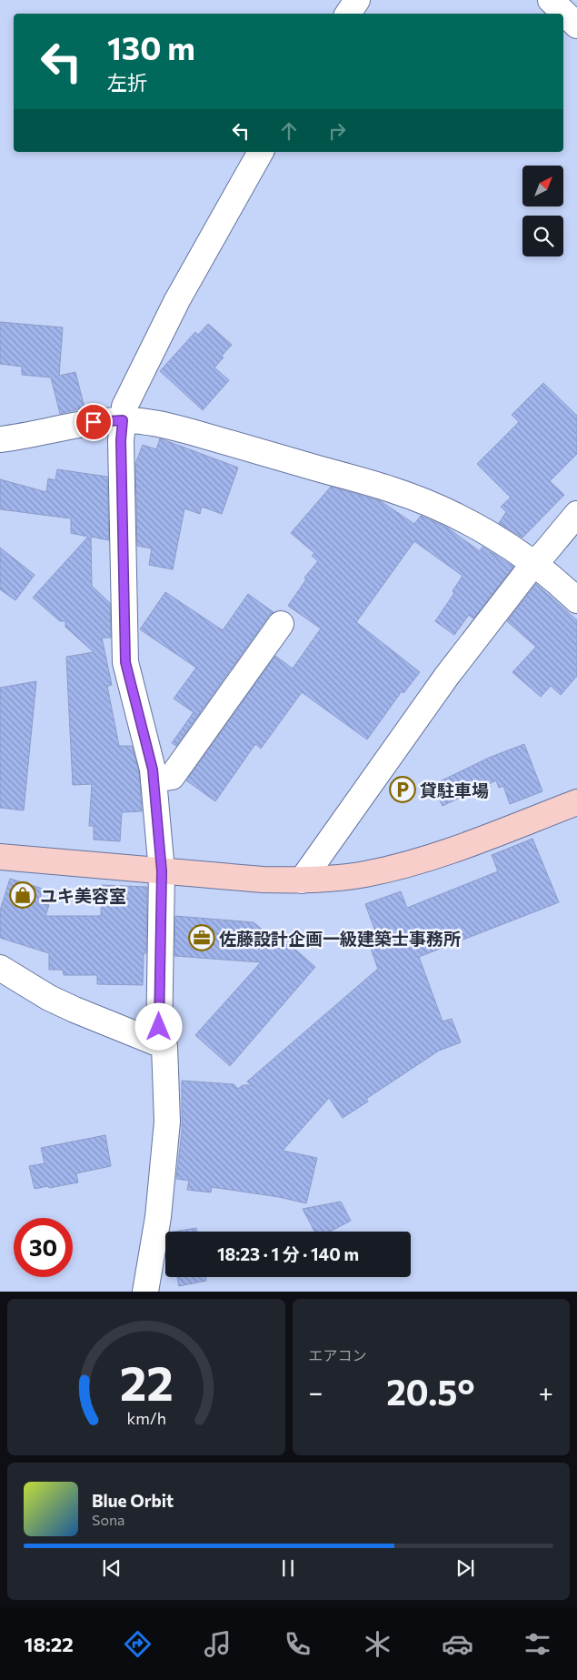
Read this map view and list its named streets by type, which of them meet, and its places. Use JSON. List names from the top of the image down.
{
  "places": {
    "parking": ["貸駐車場"],
    "shop": ["ユキ美容室"],
    "office": ["佐藤設計企画一級建築士事務所"]
  },
  "north": "top right",
  "page": {
    "turn": ["130 m", "左折"],
    "limit": "30",
    "trip": "18:23 · 1 分 · 140 m",
    "tile": "エアコン",
    "heat": ["−", "20.5°", "+"],
    "song": ["Blue Orbit", "Sona"],
    "tabs": "18:22",
    "gauge": ["22", "km/h"]
  }
}
